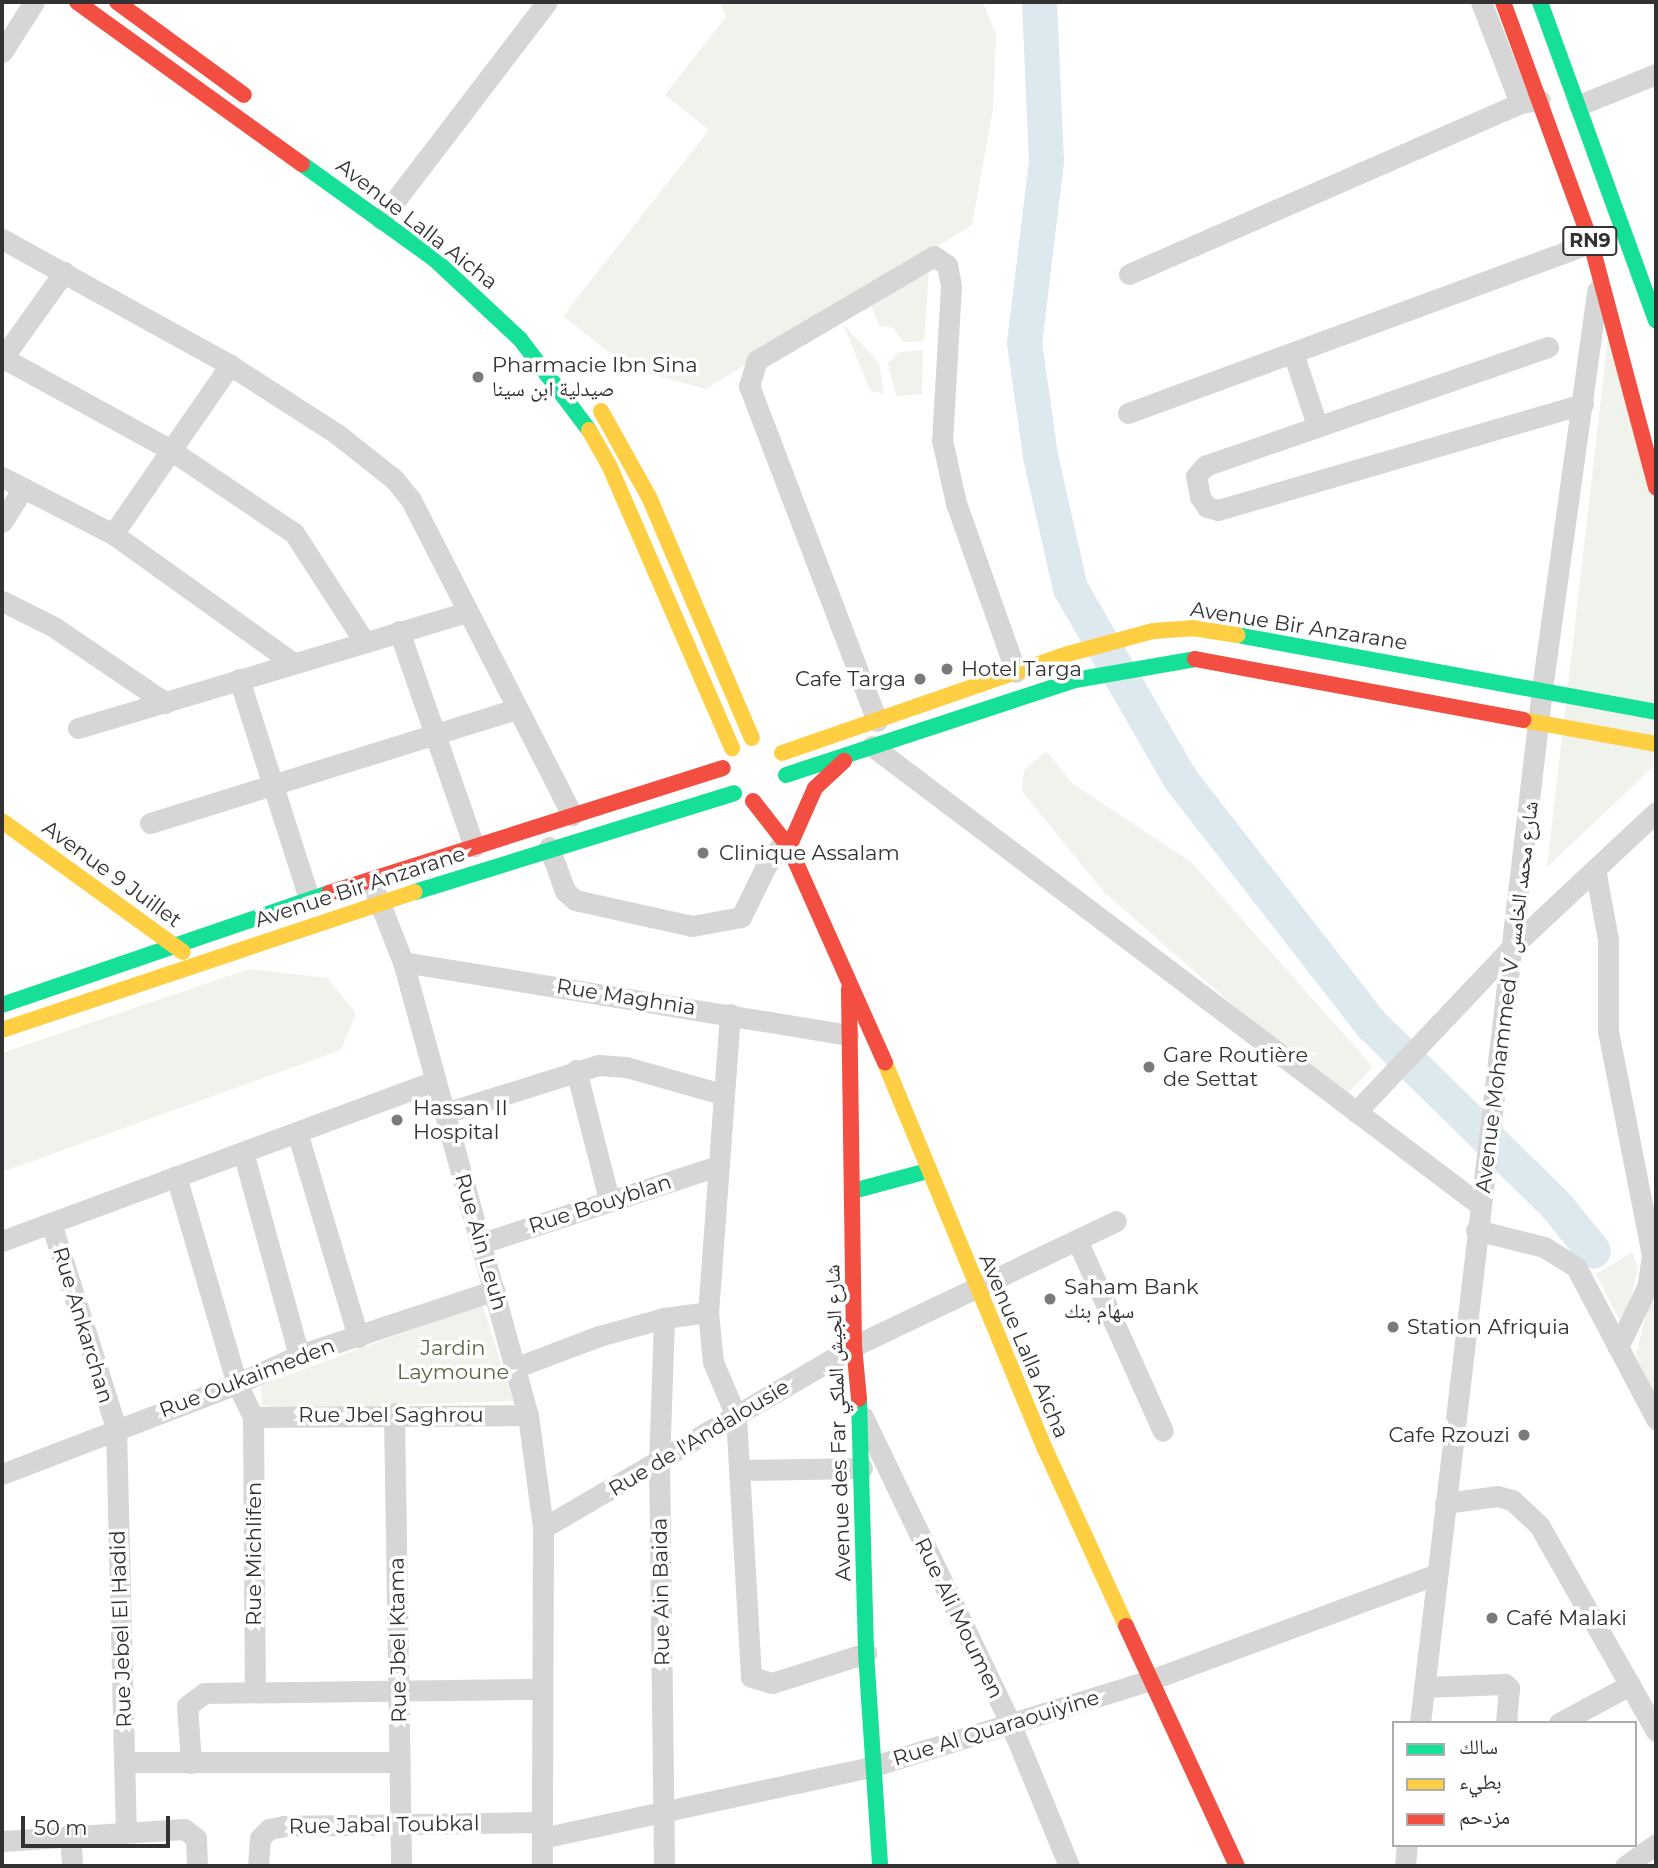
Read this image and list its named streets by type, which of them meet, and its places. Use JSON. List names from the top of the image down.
{
  "streets": {
    "street": [
      "Avenue Lalla Aicha",
      "RN9",
      "Avenue Bir Anzarane",
      "Avenue 9 Juillet",
      "Rue Maghnia",
      "Avenue Mohammed V شارع محمد الخامس",
      "Rue Bouyblan",
      "Rue Ain Leuh",
      "Rue Ankarchan",
      "Rue Oukaimeden",
      "Rue Jbel Saghrou",
      "Avenue des Far شارع الجيش الملكي",
      "Rue de l'Andalousie",
      "Rue Michlifen",
      "Rue Ain Baida",
      "Rue Ali Moumen",
      "Rue Jebel El Hadid",
      "Rue Jbel Ktama",
      "Rue Al Quaraouiyine",
      "Rue Jabal Toubkal"
    ]
  },
  "crossings": [
    ["Avenue Lalla Aicha", "Avenue Bir Anzarane"],
    ["Avenue Lalla Aicha", "Avenue des Far شارع الجيش الملكي"],
    ["Avenue Lalla Aicha", "Rue de l'Andalousie"],
    ["Avenue Lalla Aicha", "Rue Al Quaraouiyine"],
    ["RN9", "Avenue Mohammed V شارع محمد الخامس"],
    ["Avenue Bir Anzarane", "Avenue 9 Juillet"],
    ["Avenue Bir Anzarane", "Avenue Mohammed V شارع محمد الخامس"],
    ["Avenue Bir Anzarane", "Rue Ain Leuh"],
    ["Rue Maghnia", "Rue Ain Leuh"],
    ["Rue Maghnia", "Avenue des Far شارع الجيش الملكي"],
    ["Avenue Mohammed V شارع محمد الخامس", "Rue Al Quaraouiyine"],
    ["Rue Bouyblan", "Rue Ain Leuh"],
    ["Rue Ain Leuh", "Rue Oukaimeden"],
    ["Rue Ain Leuh", "Rue Jbel Saghrou"],
    ["Rue Ain Leuh", "Rue de l'Andalousie"],
    ["Rue Ain Leuh", "Rue Al Quaraouiyine"],
    ["Rue Ain Leuh", "Rue Jabal Toubkal"],
    ["Rue Ankarchan", "Rue Oukaimeden"],
    ["Rue Ankarchan", "Rue Jebel El Hadid"],
    ["Rue Oukaimeden", "Rue Jebel El Hadid"],
    ["Rue Jbel Saghrou", "Rue Michlifen"],
    ["Rue Jbel Saghrou", "Rue Jbel Ktama"],
    ["Avenue des Far شارع الجيش الملكي", "Rue de l'Andalousie"],
    ["Avenue des Far شارع الجيش الملكي", "Rue Ali Moumen"],
    ["Avenue des Far شارع الجيش الملكي", "Rue Al Quaraouiyine"],
    ["Rue de l'Andalousie", "Rue Ain Baida"],
    ["Rue Ain Baida", "Rue Al Quaraouiyine"],
    ["Rue Ali Moumen", "Rue Al Quaraouiyine"],
    ["Rue Jbel Ktama", "Rue Jabal Toubkal"],
    ["Rue Al Quaraouiyine", "Rue Jabal Toubkal"]
  ],
  "parks": ["Jardin Laymoune"],
  "places": [
    "Pharmacie Ibn Sina صيدلية ابن سينا",
    "Hotel Targa",
    "Cafe Targa",
    "Clinique Assalam",
    "Gare Routière de Settat",
    "Hassan II Hospital",
    "Saham Bank سهام بنك",
    "Station Afriquia",
    "Cafe Rzouzi",
    "Café Malaki"
  ],
  "legend": ["سالك", "بطيء", "مزدحم"],
  "scale_bar": "50 m"
}
